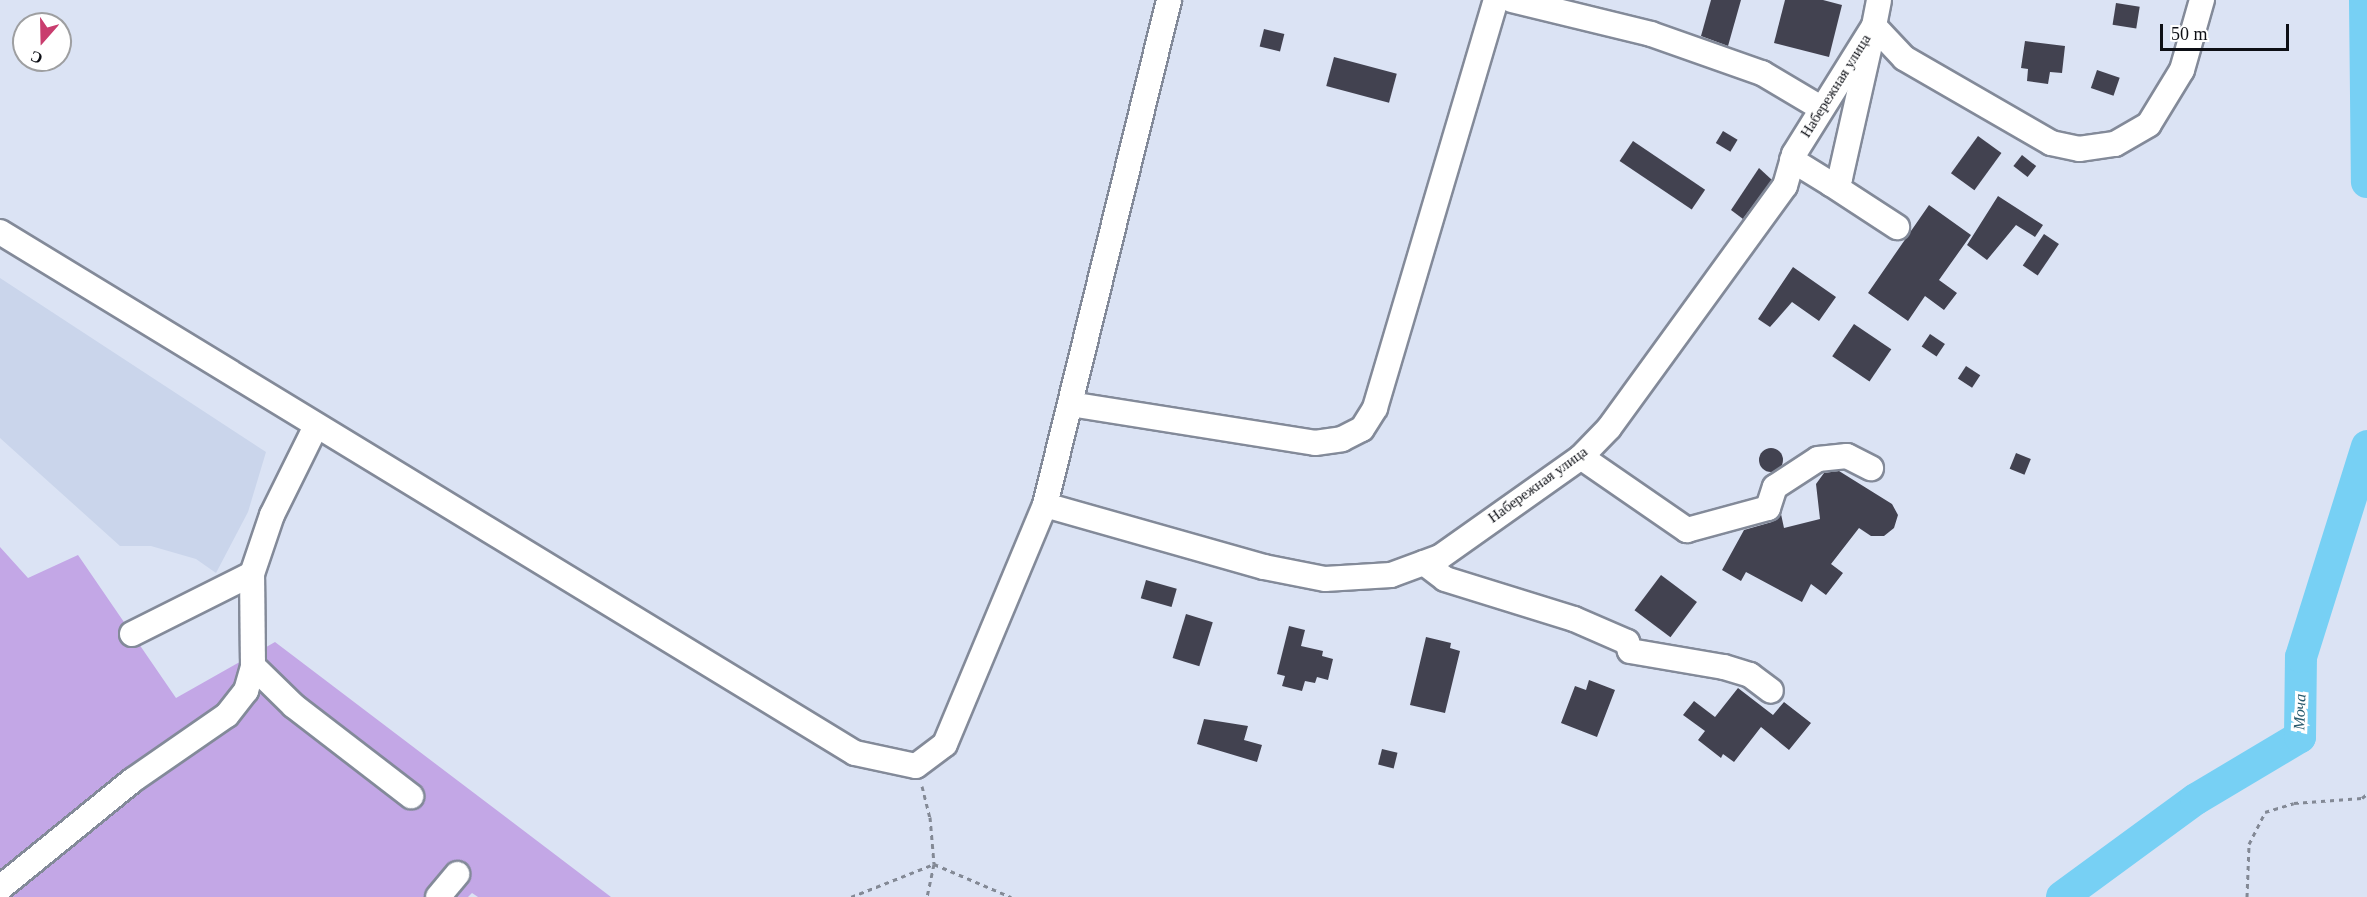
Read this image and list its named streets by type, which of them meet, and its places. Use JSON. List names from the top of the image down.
{
  "streets": {
    "street": ["Набережная улица"]
  },
  "water": ["Моча"],
  "scale_bar": "50 m",
  "north": "bottom"
}
